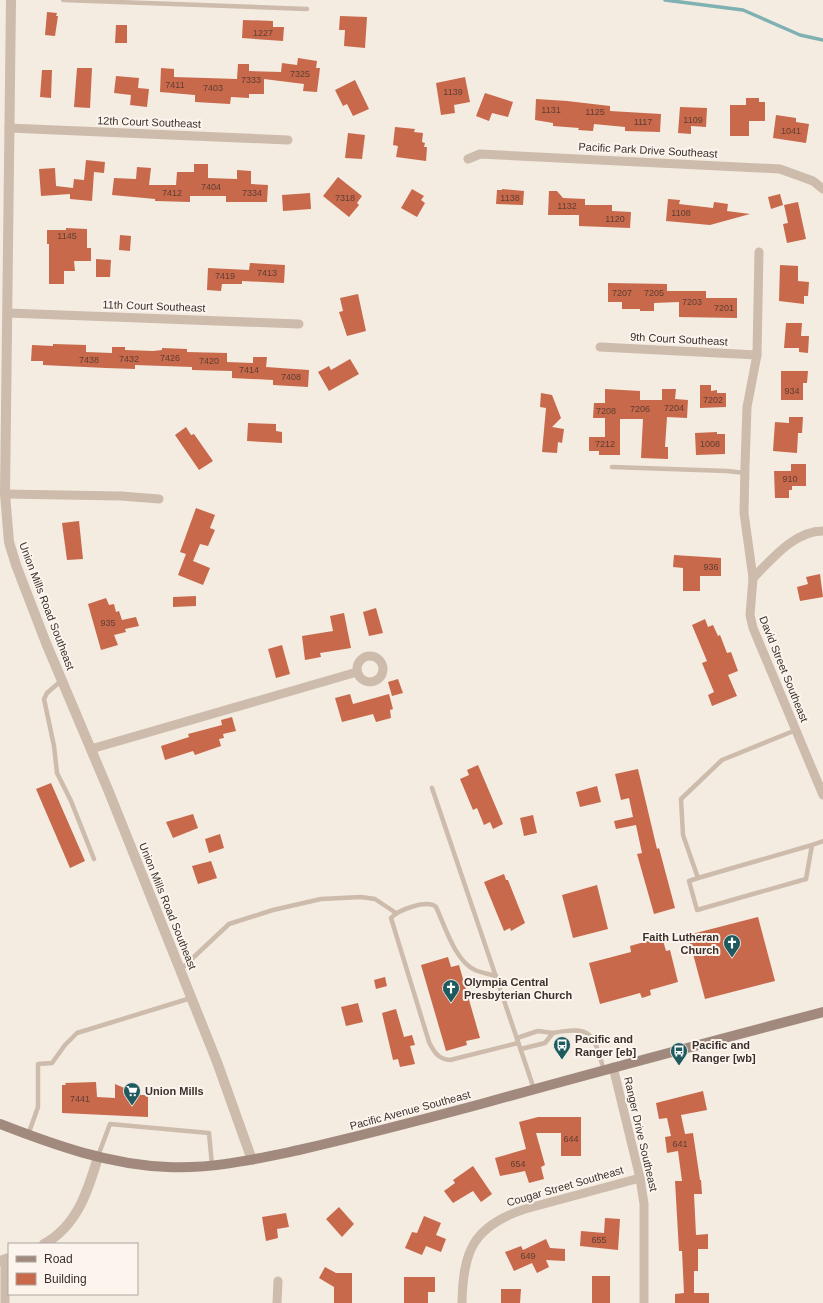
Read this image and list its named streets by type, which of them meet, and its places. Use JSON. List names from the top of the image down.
{
  "streets": {
    "main road": ["Pacific Avenue Southeast"],
    "street": [
      "12th Court Southeast",
      "Pacific Park Drive Southeast",
      "11th Court Southeast",
      "9th Court Southeast",
      "Union Mills Road Southeast",
      "David Street Southeast",
      "Ranger Drive Southeast",
      "Cougar Street Southeast"
    ]
  },
  "crossings": [
    ["12th Court Southeast", "Union Mills Road Southeast"],
    ["11th Court Southeast", "Union Mills Road Southeast"],
    ["9th Court Southeast", "David Street Southeast"],
    ["Union Mills Road Southeast", "Pacific Avenue Southeast"],
    ["Pacific Avenue Southeast", "Ranger Drive Southeast"],
    ["Ranger Drive Southeast", "Cougar Street Southeast"]
  ],
  "places": {
    "church": ["Faith Lutheran Church", "Olympia Central Presbyterian Church"],
    "bus stop": ["Pacific and Ranger [eb]", "Pacific and Ranger [wb]"],
    "supermarket": ["Union Mills"]
  },
  "house_numbers": [
    "1227",
    "7325",
    "7333",
    "7411",
    "7403",
    "1139",
    "1131",
    "1125",
    "1109",
    "1117",
    "1041",
    "7404",
    "7412",
    "7334",
    "7318",
    "1138",
    "1132",
    "1108",
    "1120",
    "1145",
    "7413",
    "7419",
    "7207",
    "7205",
    "7203",
    "7201",
    "7426",
    "7432",
    "7438",
    "7420",
    "7414",
    "7408",
    "934",
    "7202",
    "7204",
    "7206",
    "7208",
    "7212",
    "1008",
    "910",
    "936",
    "935",
    "7441",
    "644",
    "641",
    "654",
    "655",
    "649"
  ],
  "legend": ["Road", "Building"]
}
